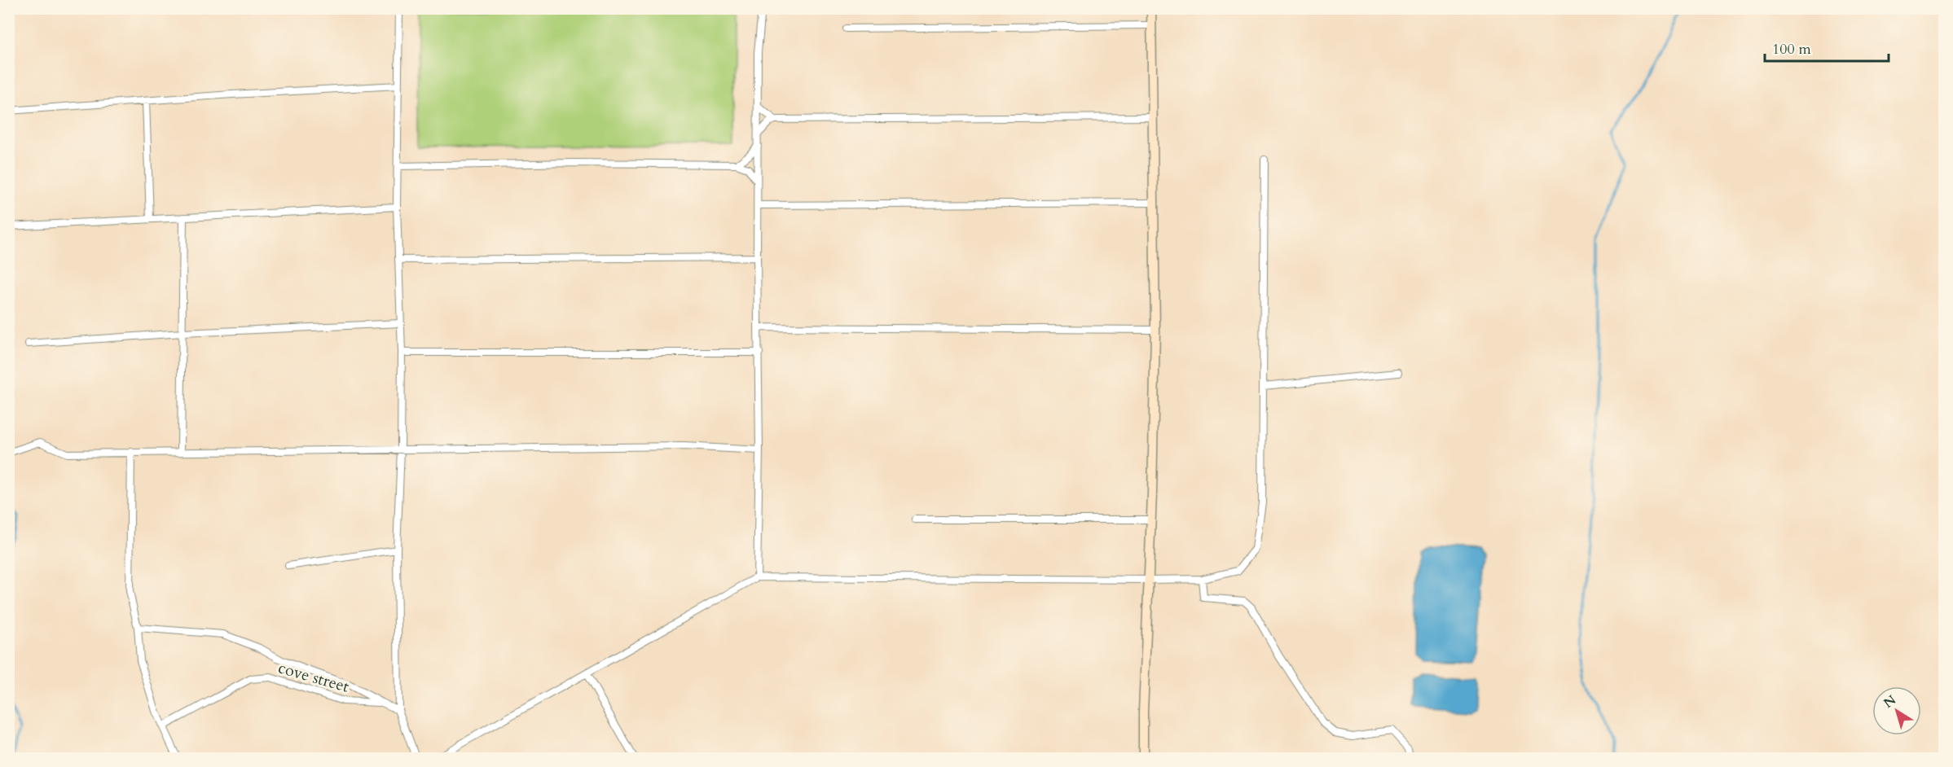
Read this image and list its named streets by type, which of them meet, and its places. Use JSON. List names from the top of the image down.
{
  "streets": {
    "street": ["cove street"]
  },
  "scale_bar": "100 m",
  "north": "top left"
}
